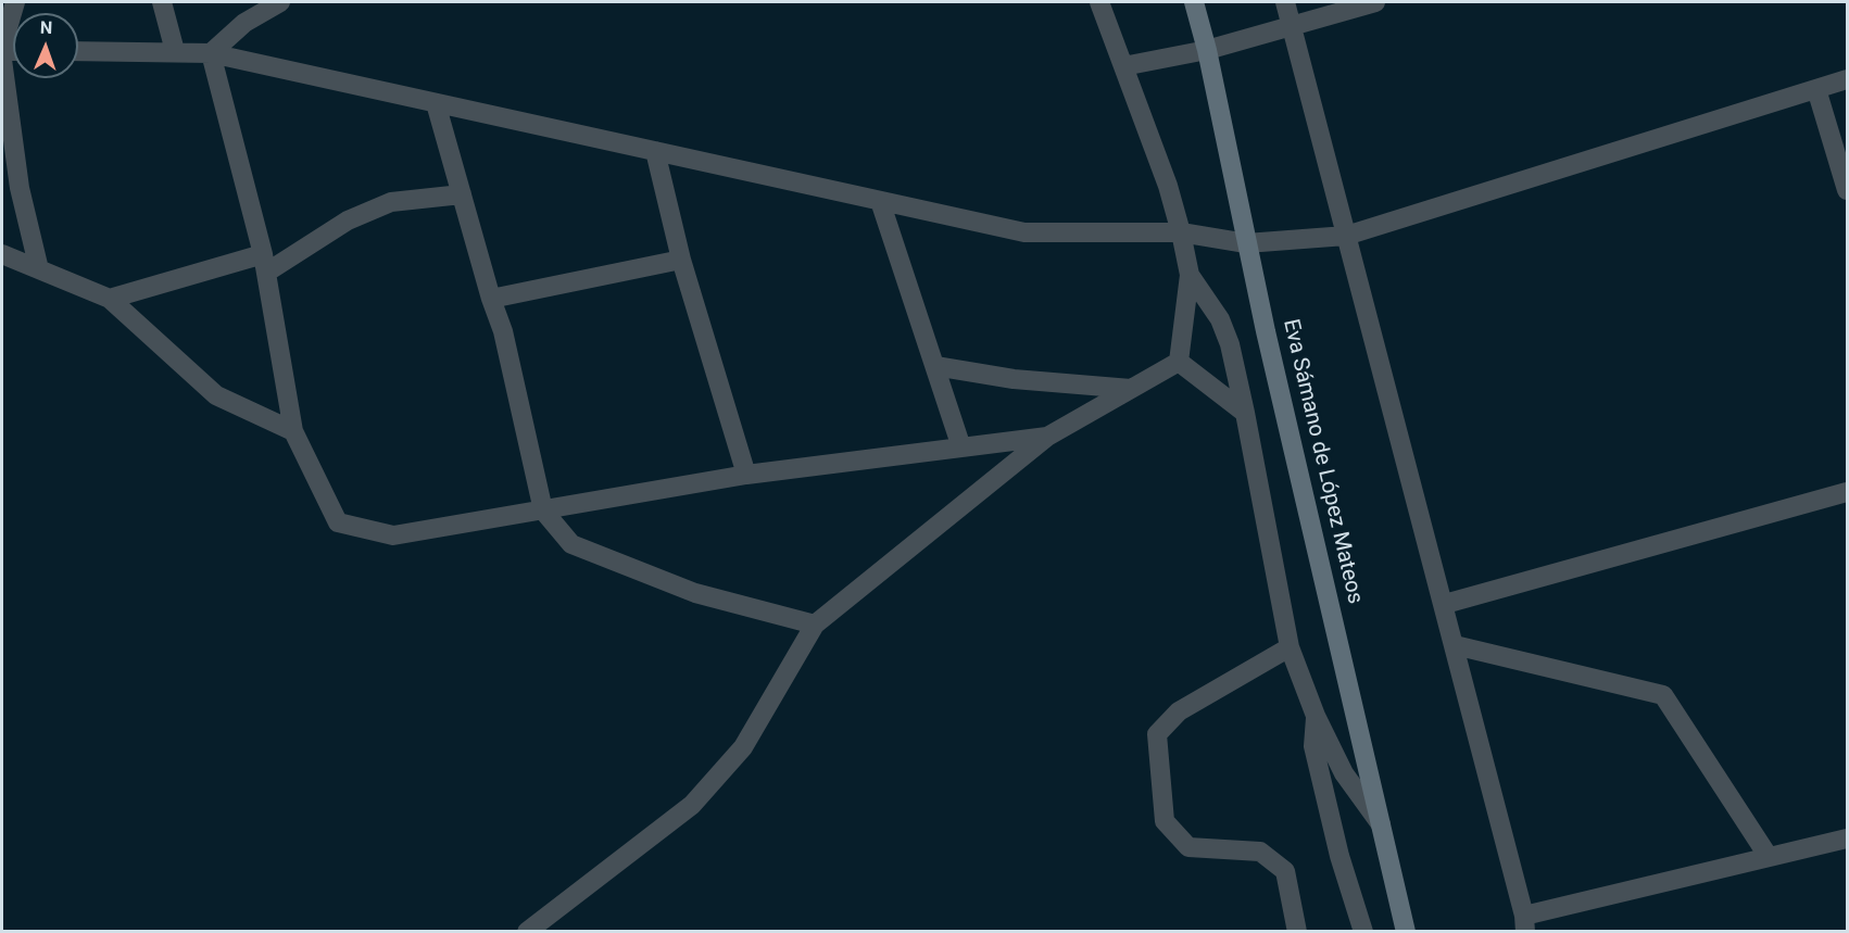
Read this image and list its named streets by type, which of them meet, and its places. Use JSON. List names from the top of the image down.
{
  "streets": {
    "main road": ["Eva Sámano de López Mateos"]
  },
  "north": "top"
}
